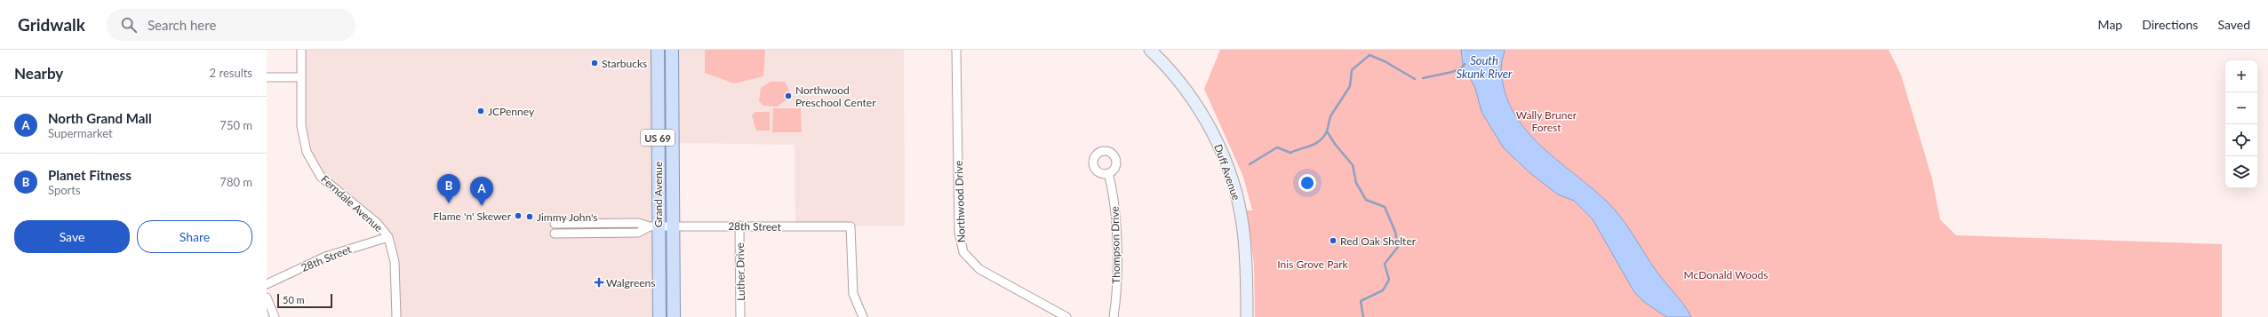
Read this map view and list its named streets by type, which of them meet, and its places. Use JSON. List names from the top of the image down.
{
  "streets": {
    "main road": ["US 69", "Duff Avenue", "Grand Avenue"],
    "street": [
      "Northwood Drive",
      "Ferndale Avenue",
      "28th Street",
      "Thompson Drive",
      "Luther Drive"
    ]
  },
  "crossings": [
    ["Grand Avenue", "28th Street"],
    ["Ferndale Avenue", "28th Street"],
    ["28th Street", "Luther Drive"]
  ],
  "water": ["South Skunk River"],
  "parks": ["Wally Bruner Forest", "Inis Grove Park", "McDonald Woods"],
  "places": {
    "other": [
      "Starbucks",
      "Northwood Preschool Center",
      "JCPenney",
      "Flame 'n' Skewer",
      "Jimmy John's",
      "Red Oak Shelter"
    ],
    "health": ["Walgreens"]
  },
  "scale_bar": "50 m",
  "page": {
    "header": "Gridwalk",
    "search": "Search here",
    "nav": ["Map", "Directions", "Saved"],
    "heading": ["Nearby", "2 results"],
    "map_buttons": ["+", "−"],
    "list": [
      {
        "mark": "A",
        "name": "North Grand Mall",
        "note": "Supermarket",
        "value": "750 m"
      },
      {
        "mark": "B",
        "name": "Planet Fitness",
        "note": "Sports",
        "value": "780 m"
      }
    ],
    "pins": ["B", "A"],
    "buttons": ["Save", "Share"],
    "scale": "50 m"
  }
}
